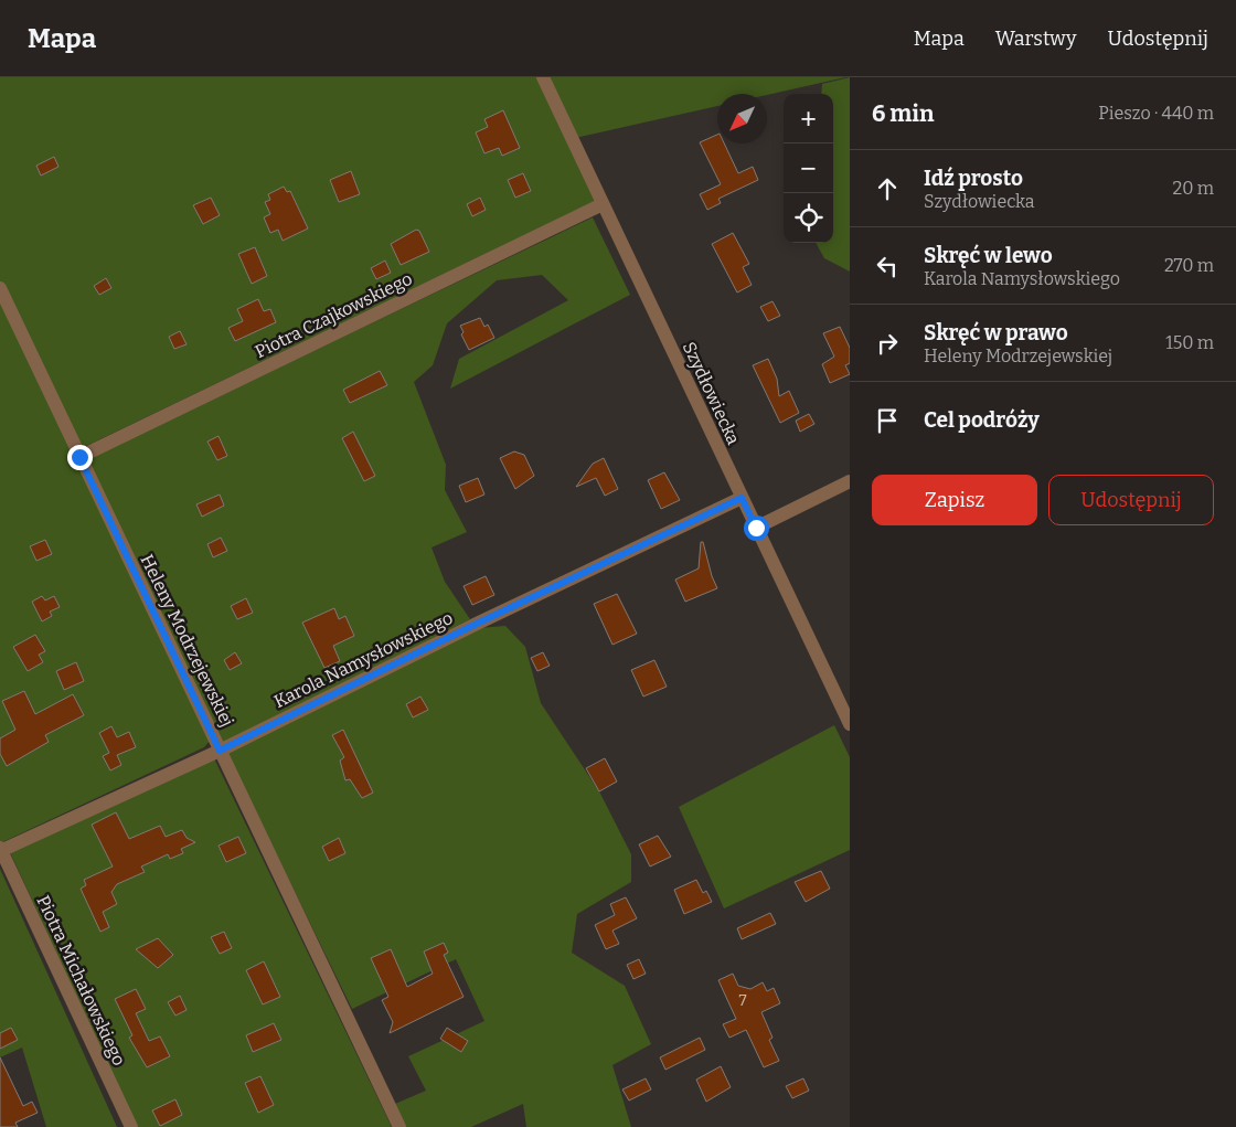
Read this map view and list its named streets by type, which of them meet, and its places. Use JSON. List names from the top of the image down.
{
  "streets": {
    "street": [
      "Piotra Czajkowskiego",
      "Szydłowiecka",
      "Heleny Modrzejewskiej",
      "Karola Namysłowskiego",
      "Piotra Michałowskiego"
    ]
  },
  "crossings": [
    ["Piotra Czajkowskiego", "Szydłowiecka"],
    ["Piotra Czajkowskiego", "Heleny Modrzejewskiej"],
    ["Szydłowiecka", "Karola Namysłowskiego"],
    ["Heleny Modrzejewskiej", "Karola Namysłowskiego"],
    ["Karola Namysłowskiego", "Piotra Michałowskiego"]
  ],
  "house_numbers": ["7"],
  "north": "bottom left",
  "page": {
    "header": "Mapa",
    "nav": ["Mapa", "Warstwy", "Udostępnij"],
    "heading": ["6 min", "Pieszo · 440 m"],
    "map_buttons": ["+", "−"],
    "list": [
      ["Idź prosto", "Szydłowiecka", "20 m"],
      ["Skręć w lewo", "Karola Namysłowskiego", "270 m"],
      ["Skręć w prawo", "Heleny Modrzejewskiej", "150 m"],
      "Cel podróży"
    ],
    "buttons": ["Zapisz", "Udostępnij"]
  }
}
